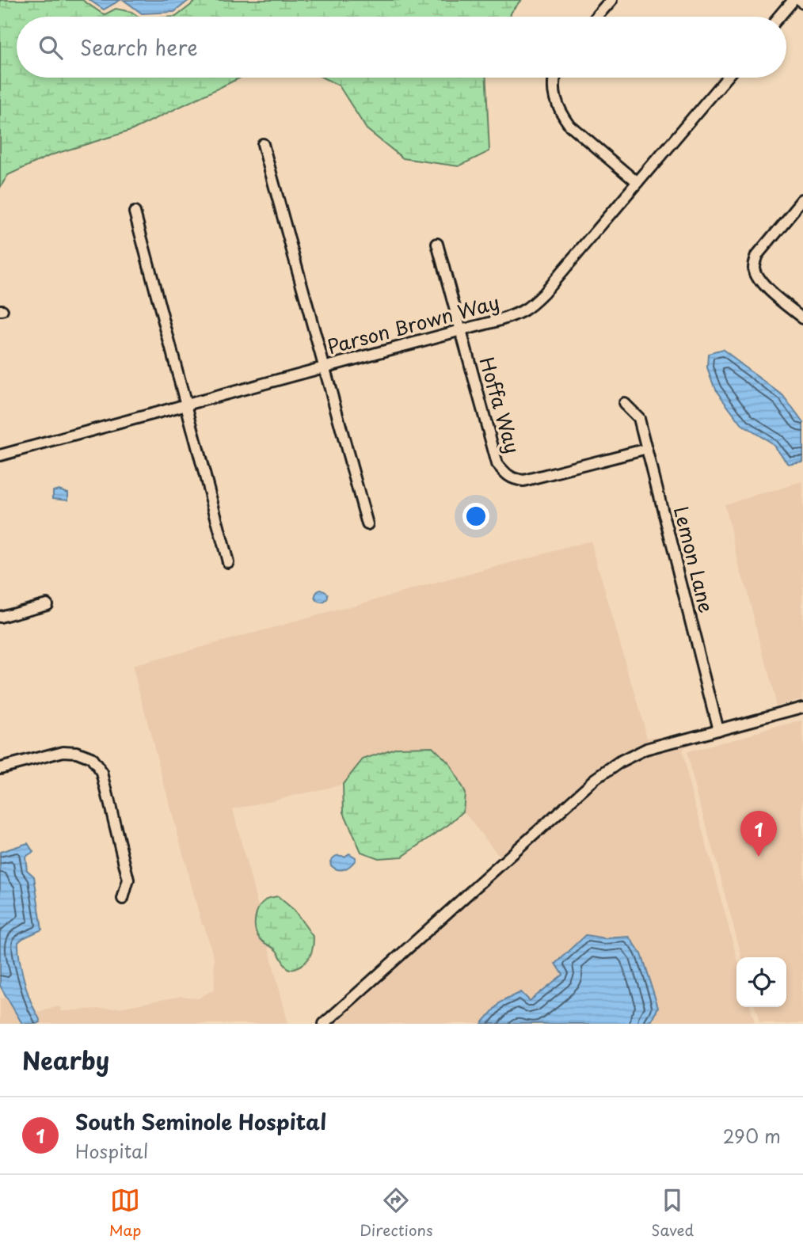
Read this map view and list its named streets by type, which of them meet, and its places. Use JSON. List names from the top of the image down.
{
  "streets": {
    "street": ["Parson Brown Way", "Hoffa Way", "Lemon Lane"]
  },
  "crossings": [
    ["Parson Brown Way", "Hoffa Way"],
    ["Hoffa Way", "Lemon Lane"]
  ],
  "page": {
    "search": "Search here",
    "pins": "1",
    "heading": "Nearby",
    "list": [
      {
        "mark": "1",
        "name": "South Seminole Hospital",
        "note": "Hospital",
        "value": "290 m"
      }
    ],
    "nav": ["Map", "Directions", "Saved"]
  }
}
